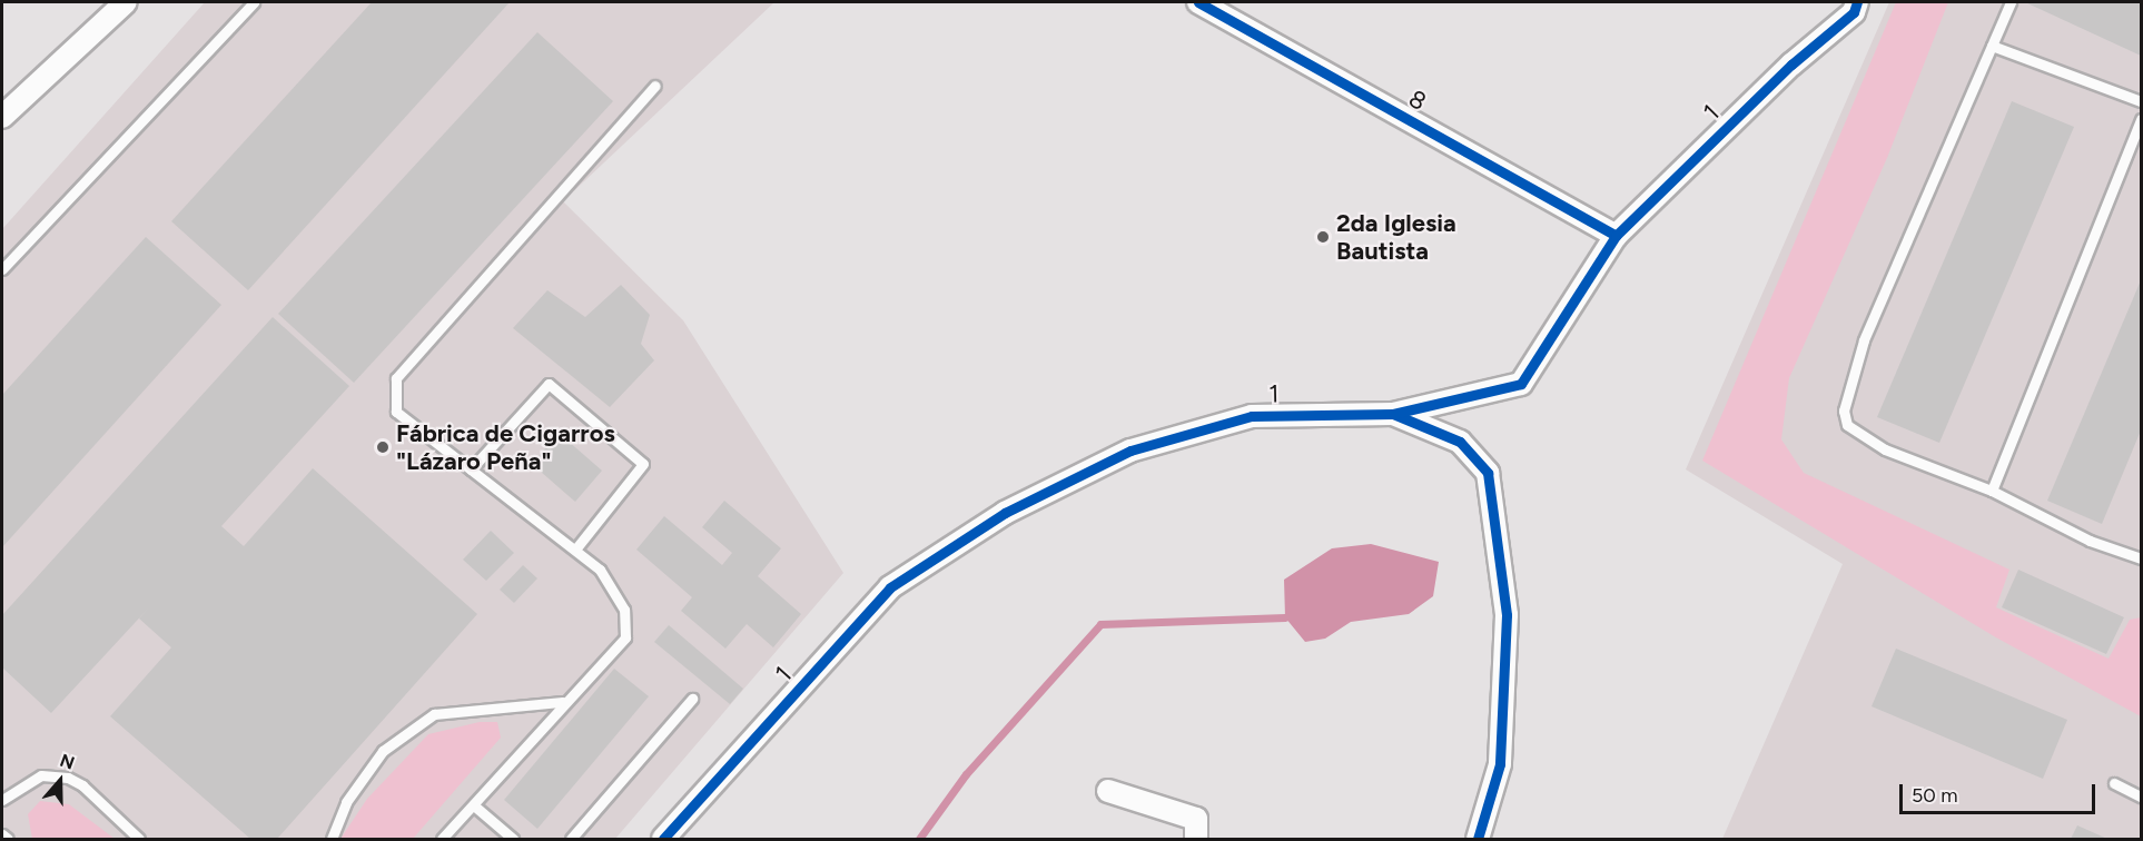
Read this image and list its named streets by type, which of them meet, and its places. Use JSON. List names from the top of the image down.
{
  "streets": {
    "street": ["8", "1"]
  },
  "crossings": [
    ["8", "1"]
  ],
  "places": ["2da Iglesia Bautista", "Fábrica de Cigarros \"Lázaro Peña\""],
  "scale_bar": "50 m",
  "north": "top"
}
